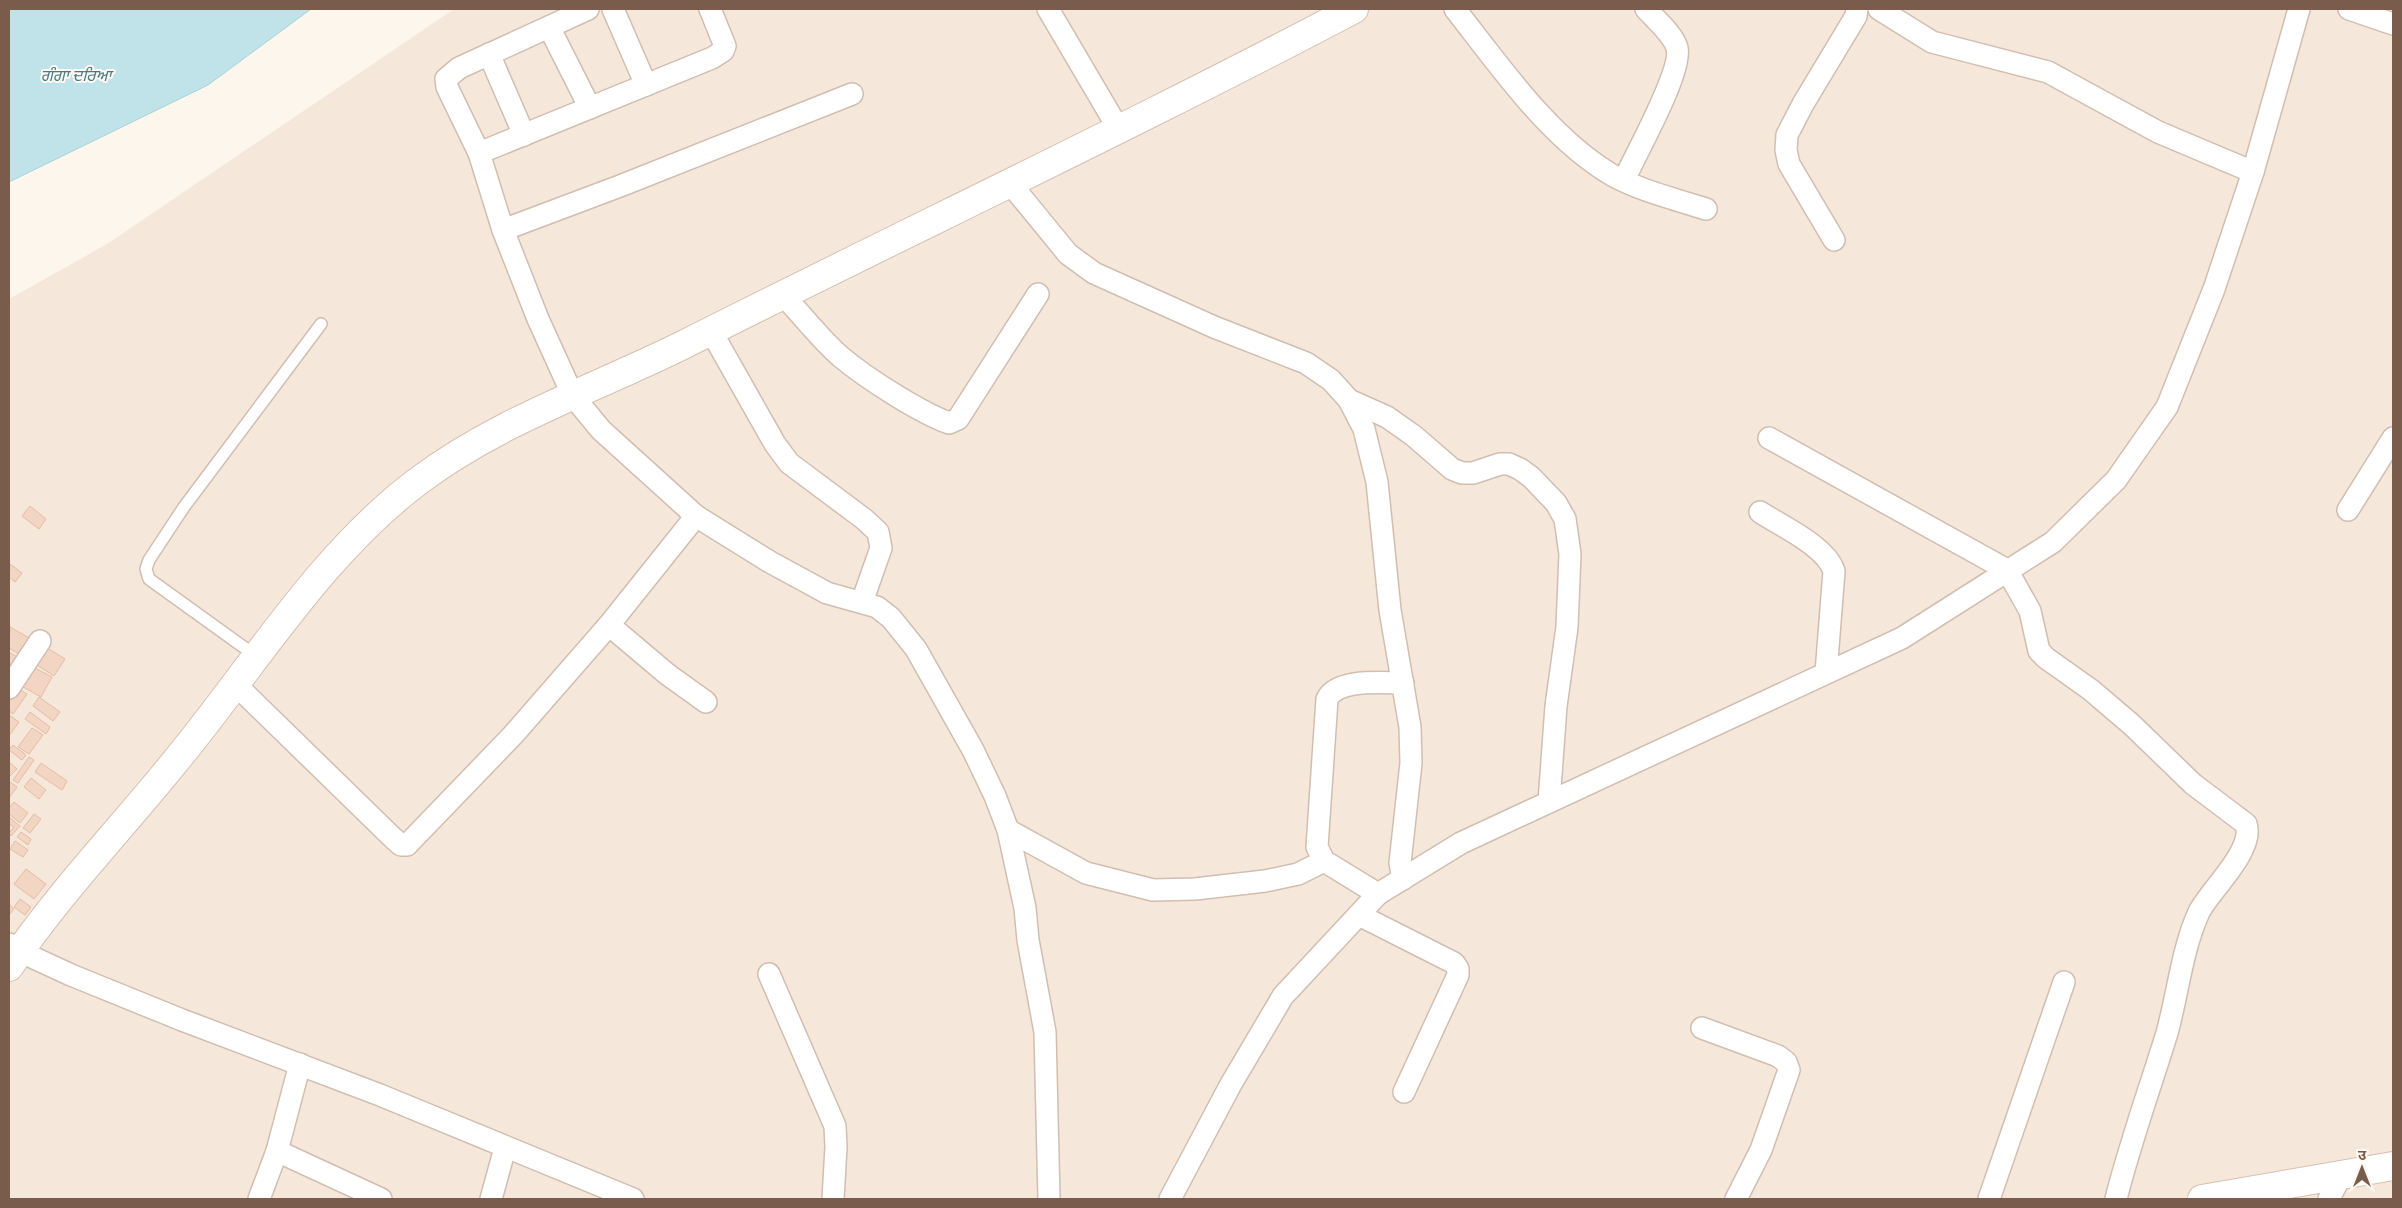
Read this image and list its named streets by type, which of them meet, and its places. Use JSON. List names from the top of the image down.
{
  "water": ["ਗੰਗਾ ਦਰਿਆ"],
  "north": "top"
}
